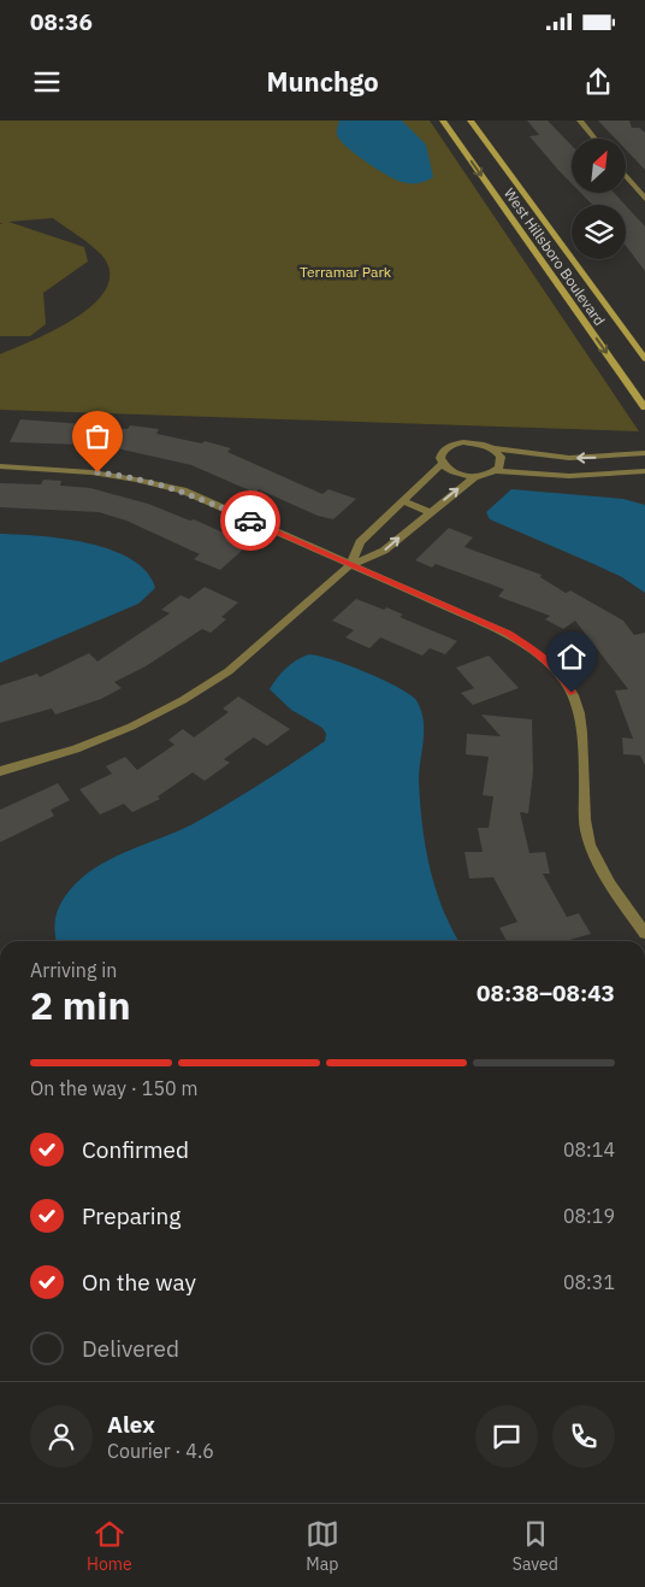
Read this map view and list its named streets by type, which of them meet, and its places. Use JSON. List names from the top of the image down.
{
  "streets": {
    "street": ["West Hillsboro Boulevard"]
  },
  "parks": ["Terramar Park"],
  "north": "top right",
  "page": {
    "status": "08:36",
    "header": "Munchgo",
    "heading": ["2 min", "Arriving in", "08:38–08:43"],
    "panel": ["Alex", "Courier · 4.6"],
    "bar": "On the way · 150 m",
    "list": [
      ["Confirmed", "08:14"],
      ["Preparing", "08:19"],
      ["On the way", "08:31"],
      "Delivered"
    ],
    "tabs": ["Home", "Map", "Saved"]
  }
}
